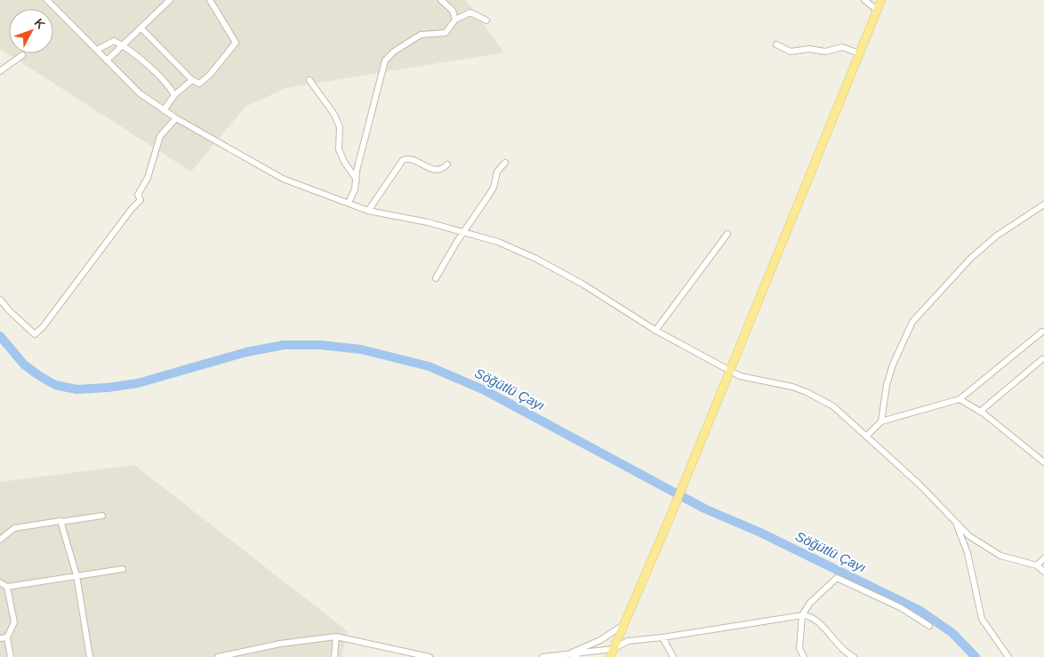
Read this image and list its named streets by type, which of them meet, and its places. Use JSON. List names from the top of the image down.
{
  "water": ["Söğütlü Çayı"],
  "north": "top right"
}
